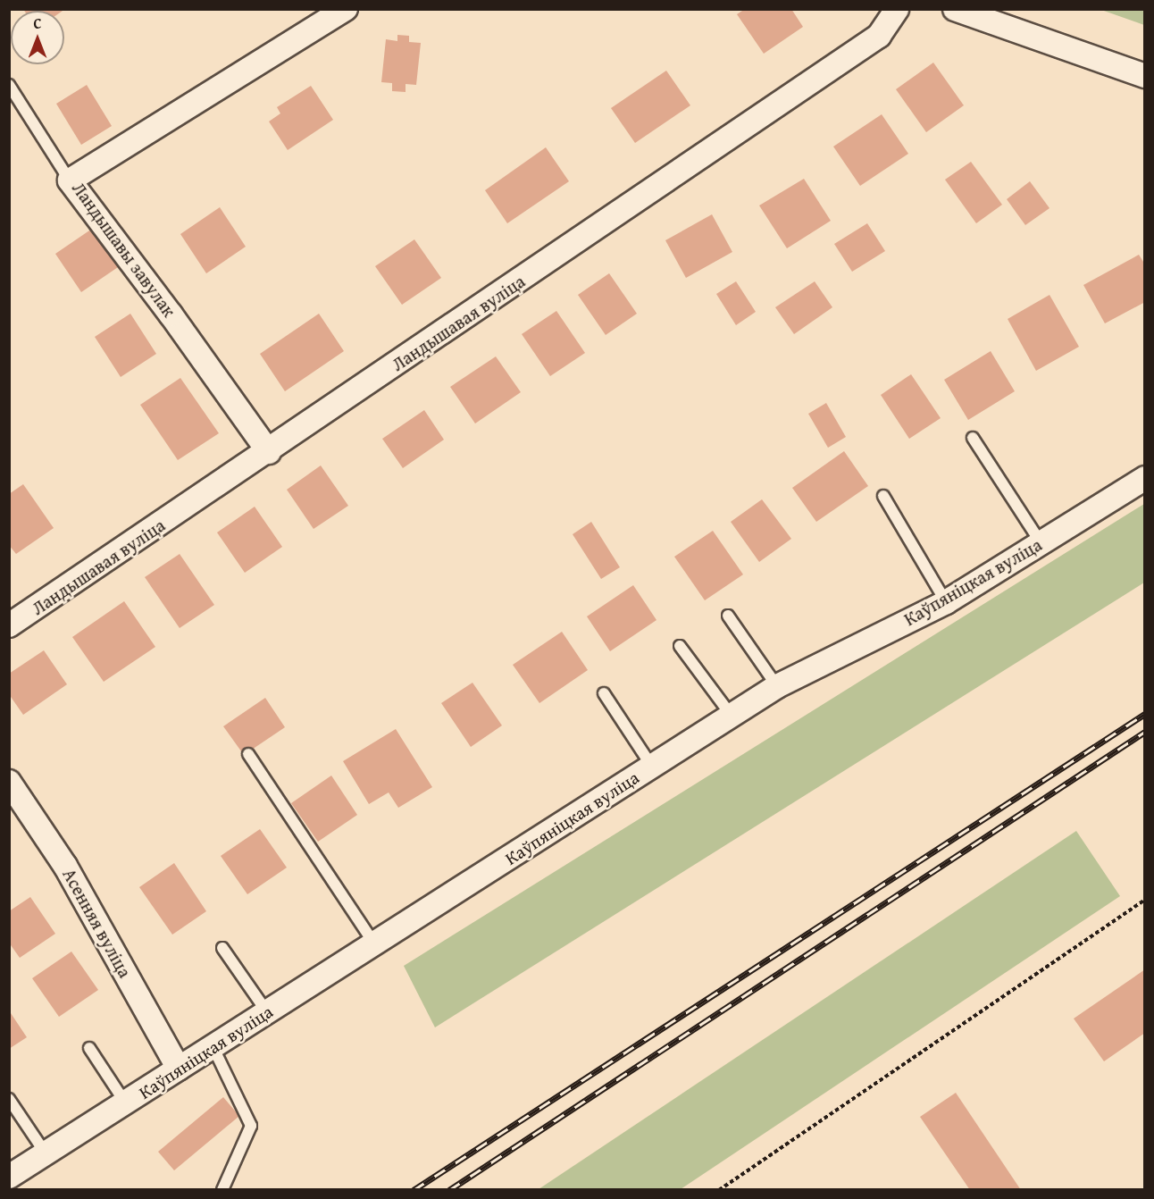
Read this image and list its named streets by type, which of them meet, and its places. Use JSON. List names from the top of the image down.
{
  "streets": {
    "street": [
      "Ландышавы завулак",
      "Ландышавая вуліца",
      "Каўпяніцкая вуліца",
      "Асенняя вуліца"
    ]
  },
  "crossings": [
    ["Ландышавы завулак", "Ландышавая вуліца"],
    ["Каўпяніцкая вуліца", "Асенняя вуліца"]
  ],
  "north": "top"
}
